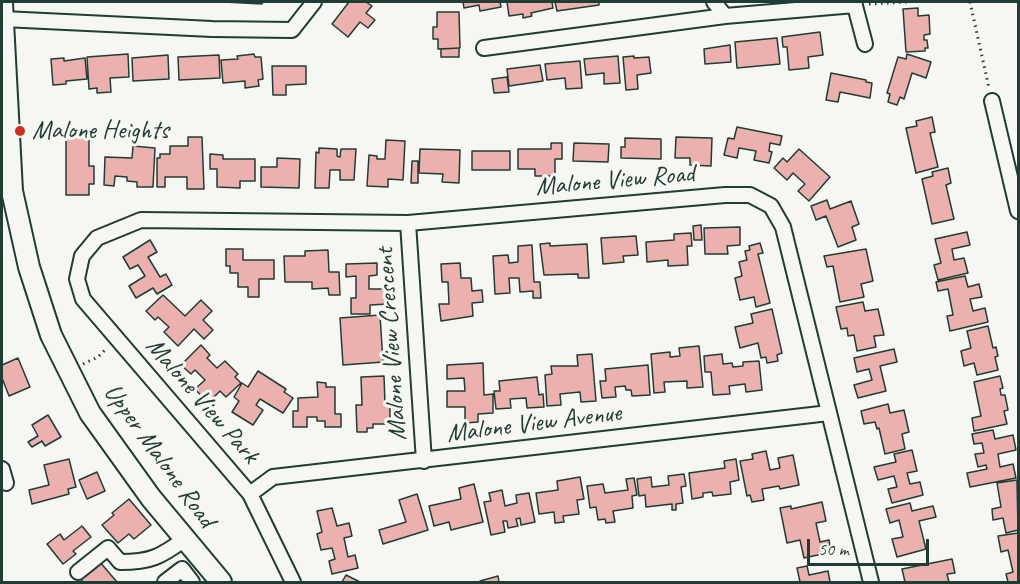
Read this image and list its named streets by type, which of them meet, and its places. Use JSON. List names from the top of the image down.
{
  "streets": {
    "main road": ["Upper Malone Road"],
    "street": [
      "Malone View Road",
      "Malone View Crescent",
      "Malone View Park",
      "Malone View Avenue"
    ]
  },
  "crossings": [
    ["Malone View Road", "Malone View Crescent"],
    ["Malone View Road", "Malone View Park"],
    ["Malone View Road", "Malone View Avenue"],
    ["Malone View Crescent", "Malone View Avenue"],
    ["Malone View Park", "Malone View Avenue"]
  ],
  "places": ["Malone Heights"],
  "scale_bar": "50 m"
}
